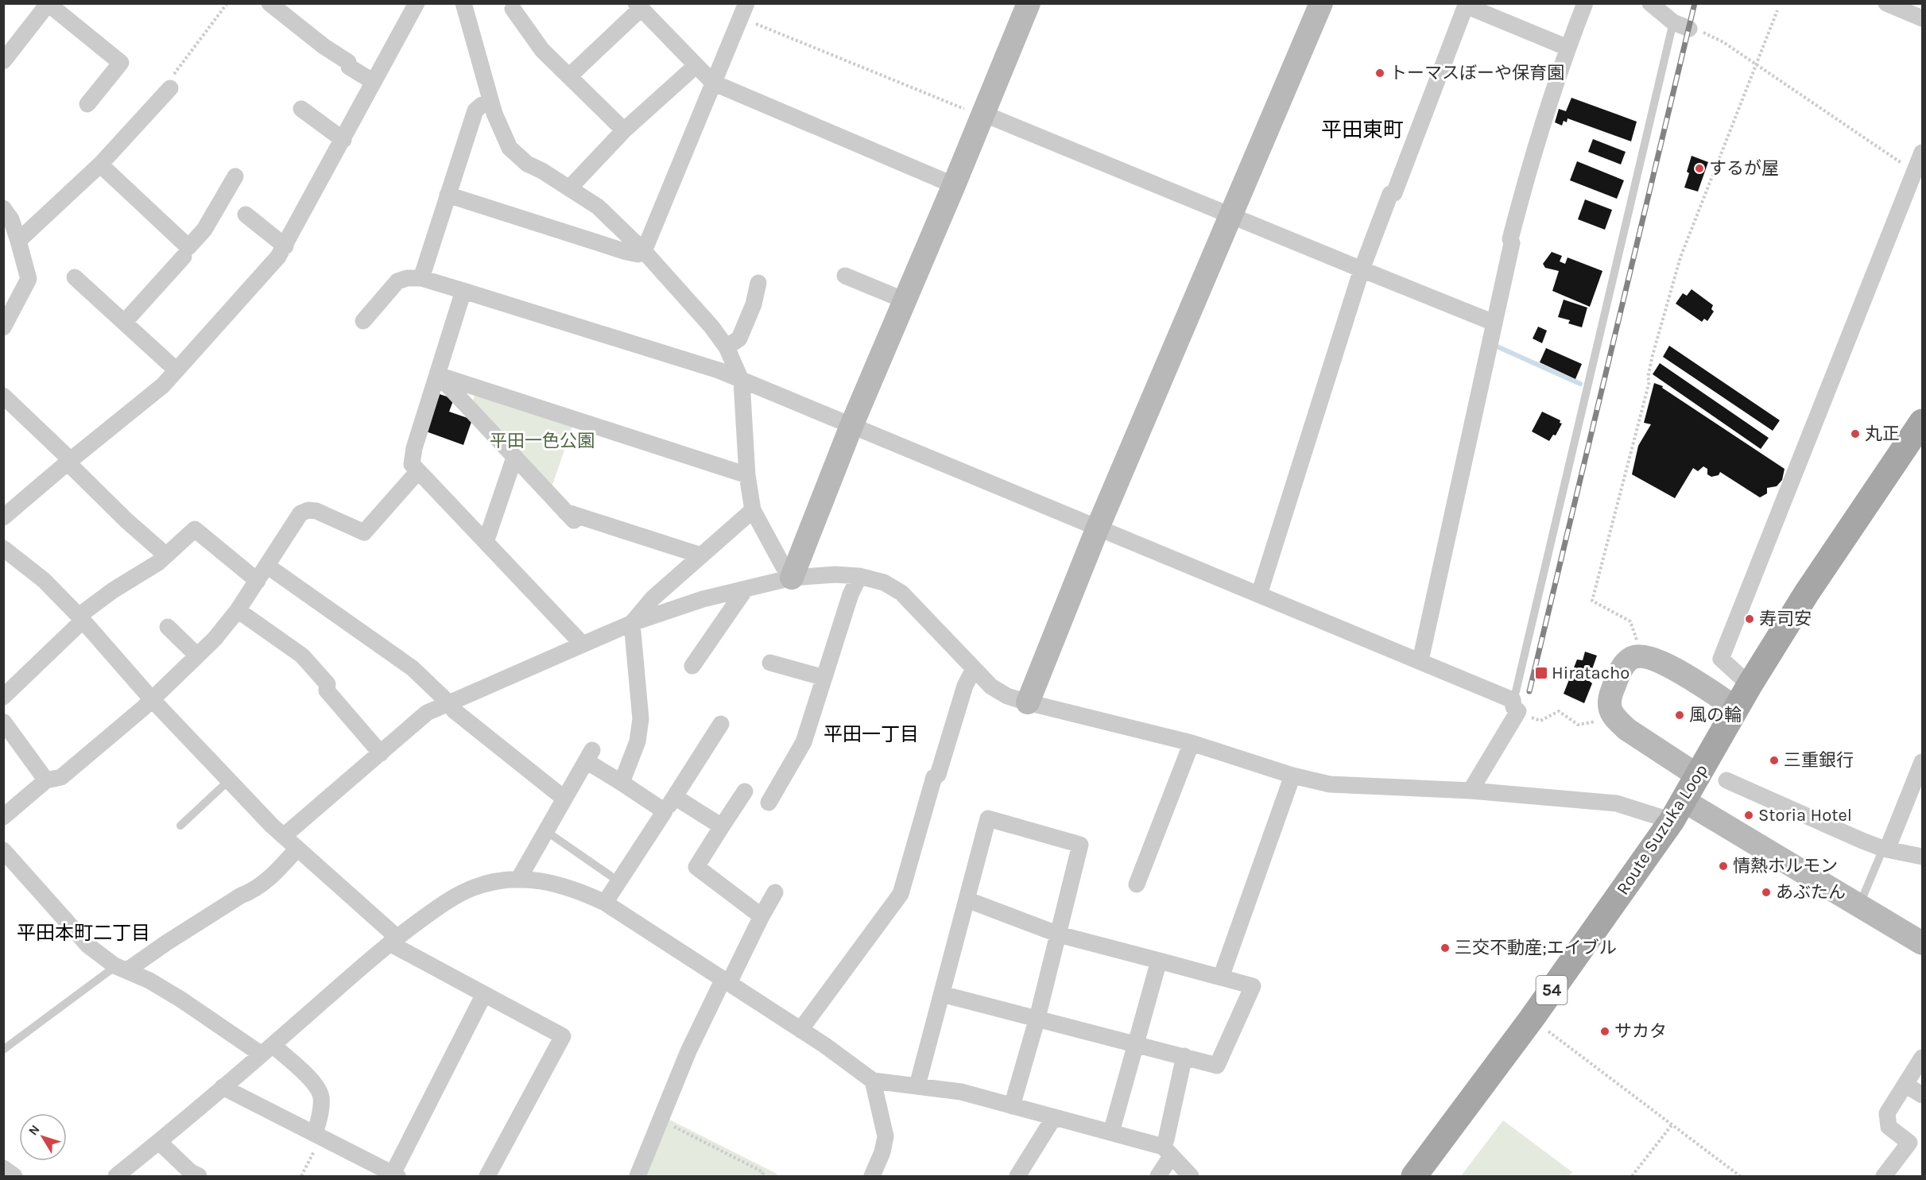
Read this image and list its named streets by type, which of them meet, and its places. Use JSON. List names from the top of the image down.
{
  "streets": {
    "main road": ["Route Suzuka Loop", "54"]
  },
  "districts": ["平田東町", "平田一丁目", "平田本町二丁目"],
  "parks": ["平田一色公園"],
  "places": {
    "other": [
      "トーマスぼーや保育園",
      "するが屋",
      "丸正",
      "寿司安",
      "風の輪",
      "三重銀行",
      "Storia Hotel",
      "情熱ホルモン",
      "あぶたん",
      "三交不動産;エイブル",
      "サカタ"
    ],
    "transit": ["Hiratacho"]
  },
  "north": "top left"
}
